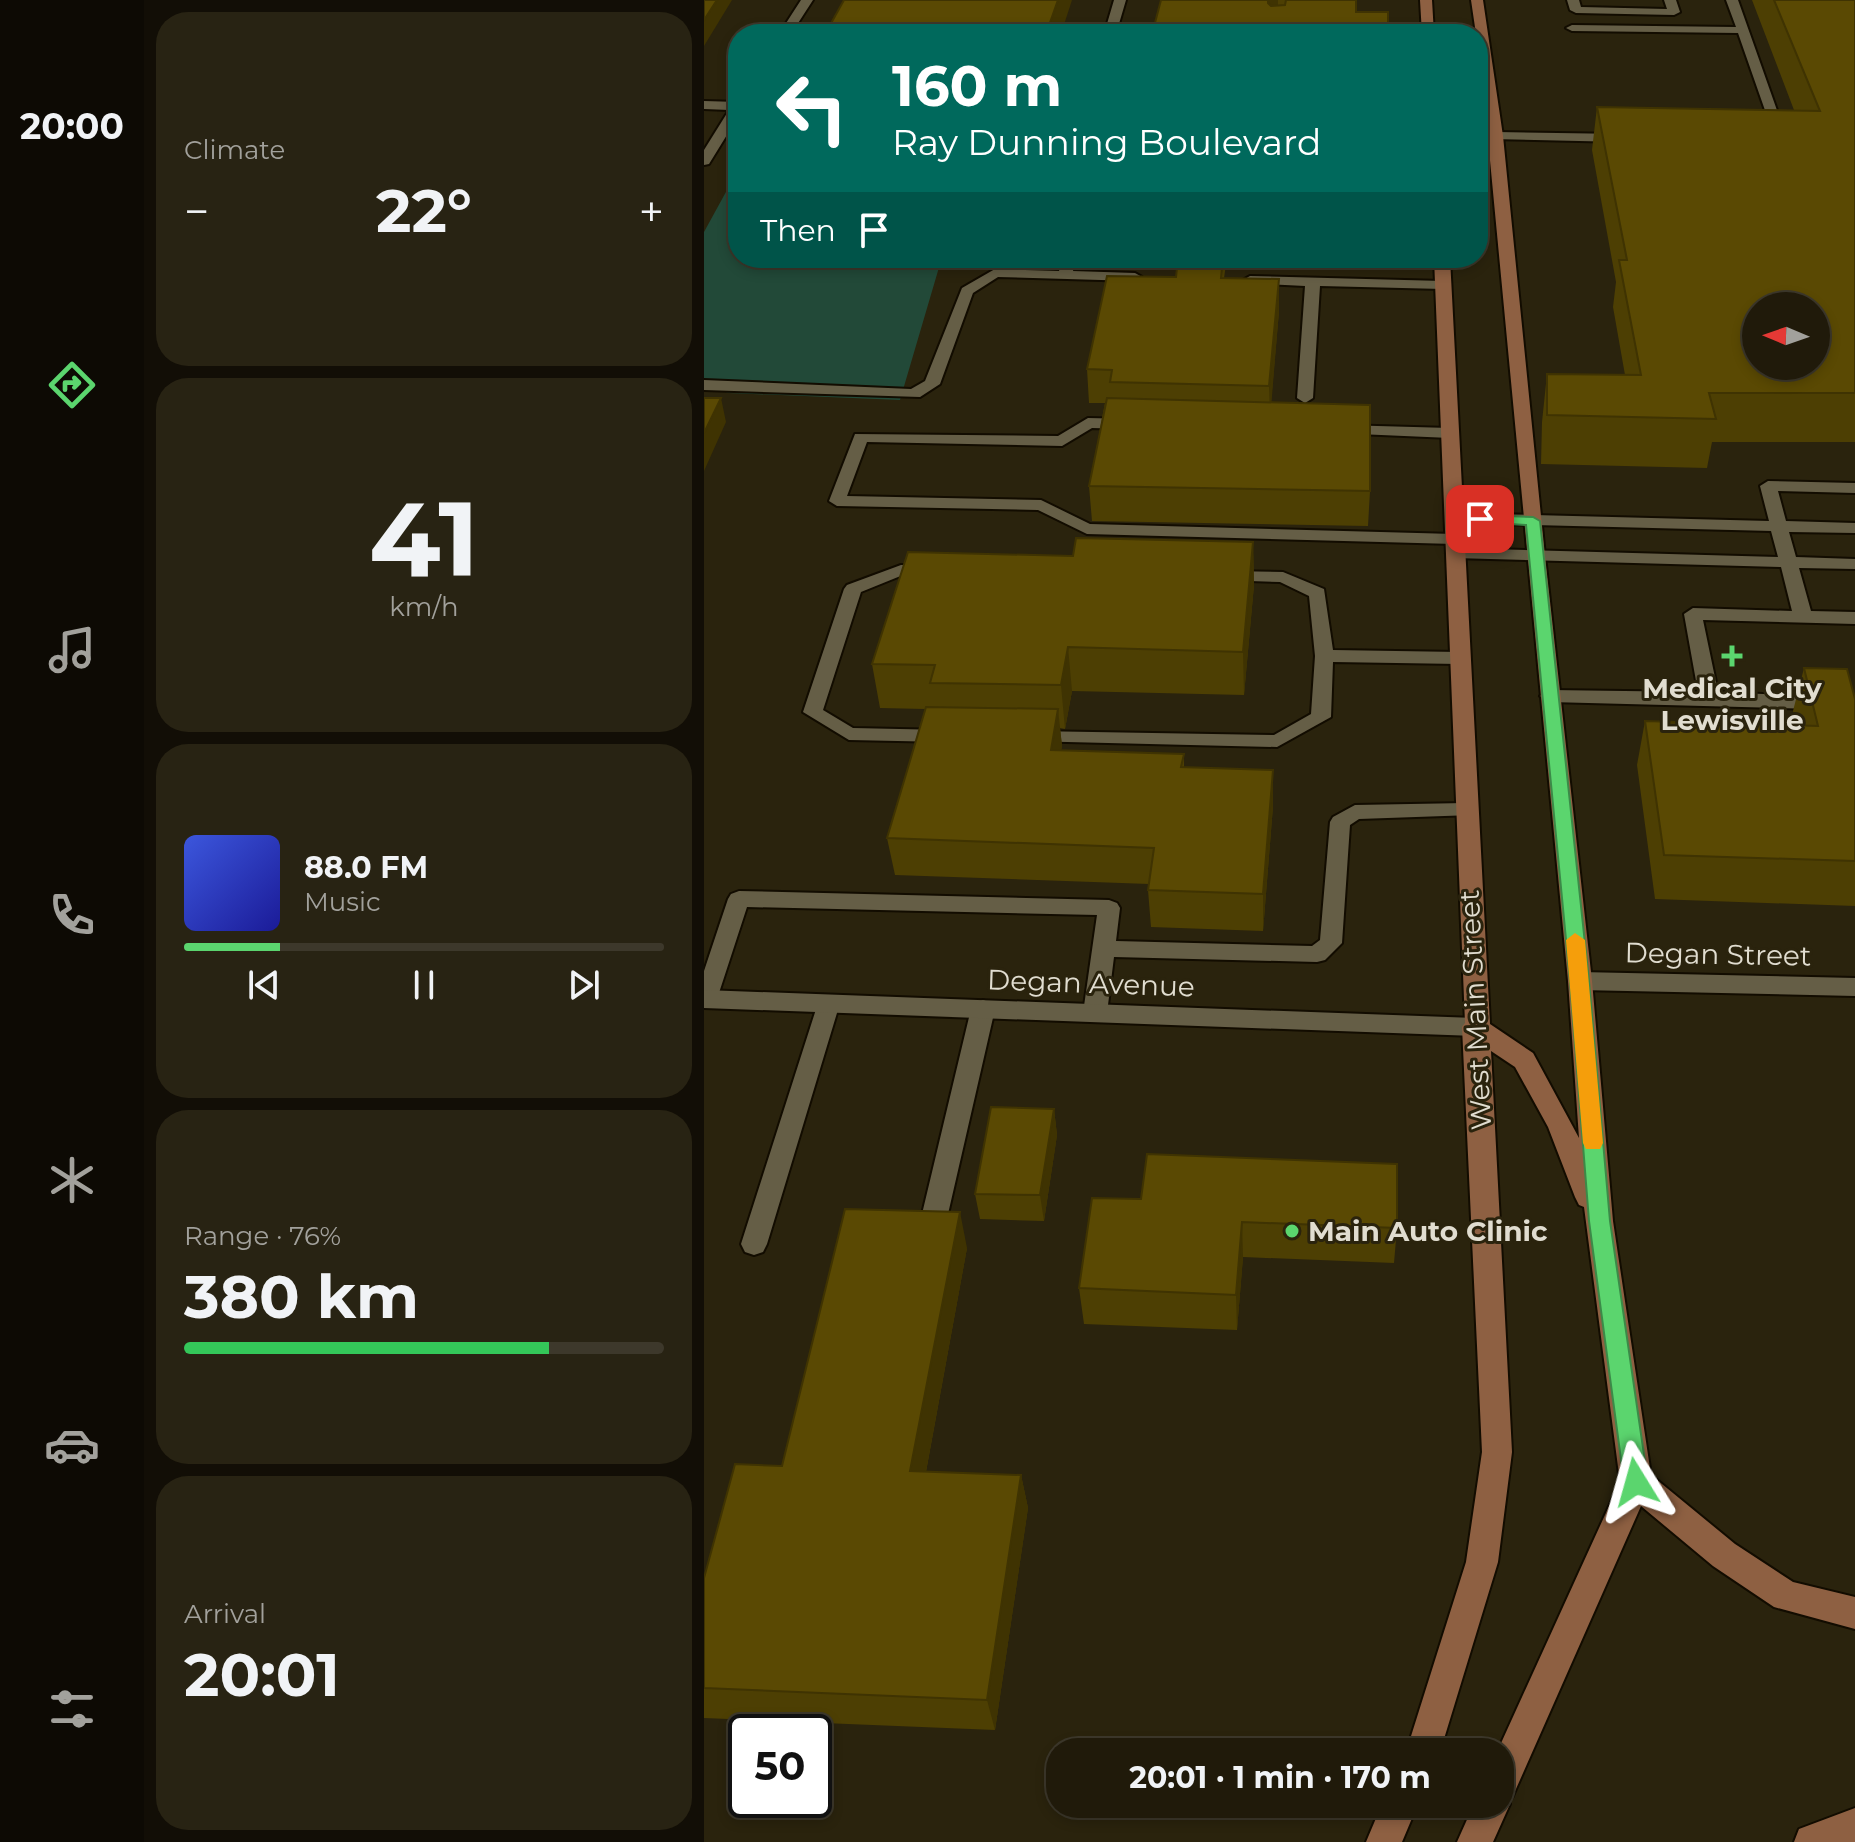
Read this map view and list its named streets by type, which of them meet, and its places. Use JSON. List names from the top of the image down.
{
  "streets": {
    "main road": ["West Main Street"],
    "street": ["Degan Street", "Degan Avenue"]
  },
  "crossings": [
    ["Degan Avenue", "West Main Street"]
  ],
  "places": {
    "health": ["Medical City Lewisville"],
    "other": ["Main Auto Clinic"]
  },
  "north": "left",
  "page": {
    "tabs": "20:00",
    "tile": [
      "Climate",
      ["41", "km/h"],
      ["Range · 76%", "380 km"],
      ["Arrival", "20:01"]
    ],
    "turn": ["160 m", "Ray Dunning Boulevard"],
    "heat": ["−", "22°", "+"],
    "then": "Then",
    "song": ["88.0 FM", "Music"],
    "limit": "50",
    "trip": "20:01 · 1 min · 170 m"
  }
}
